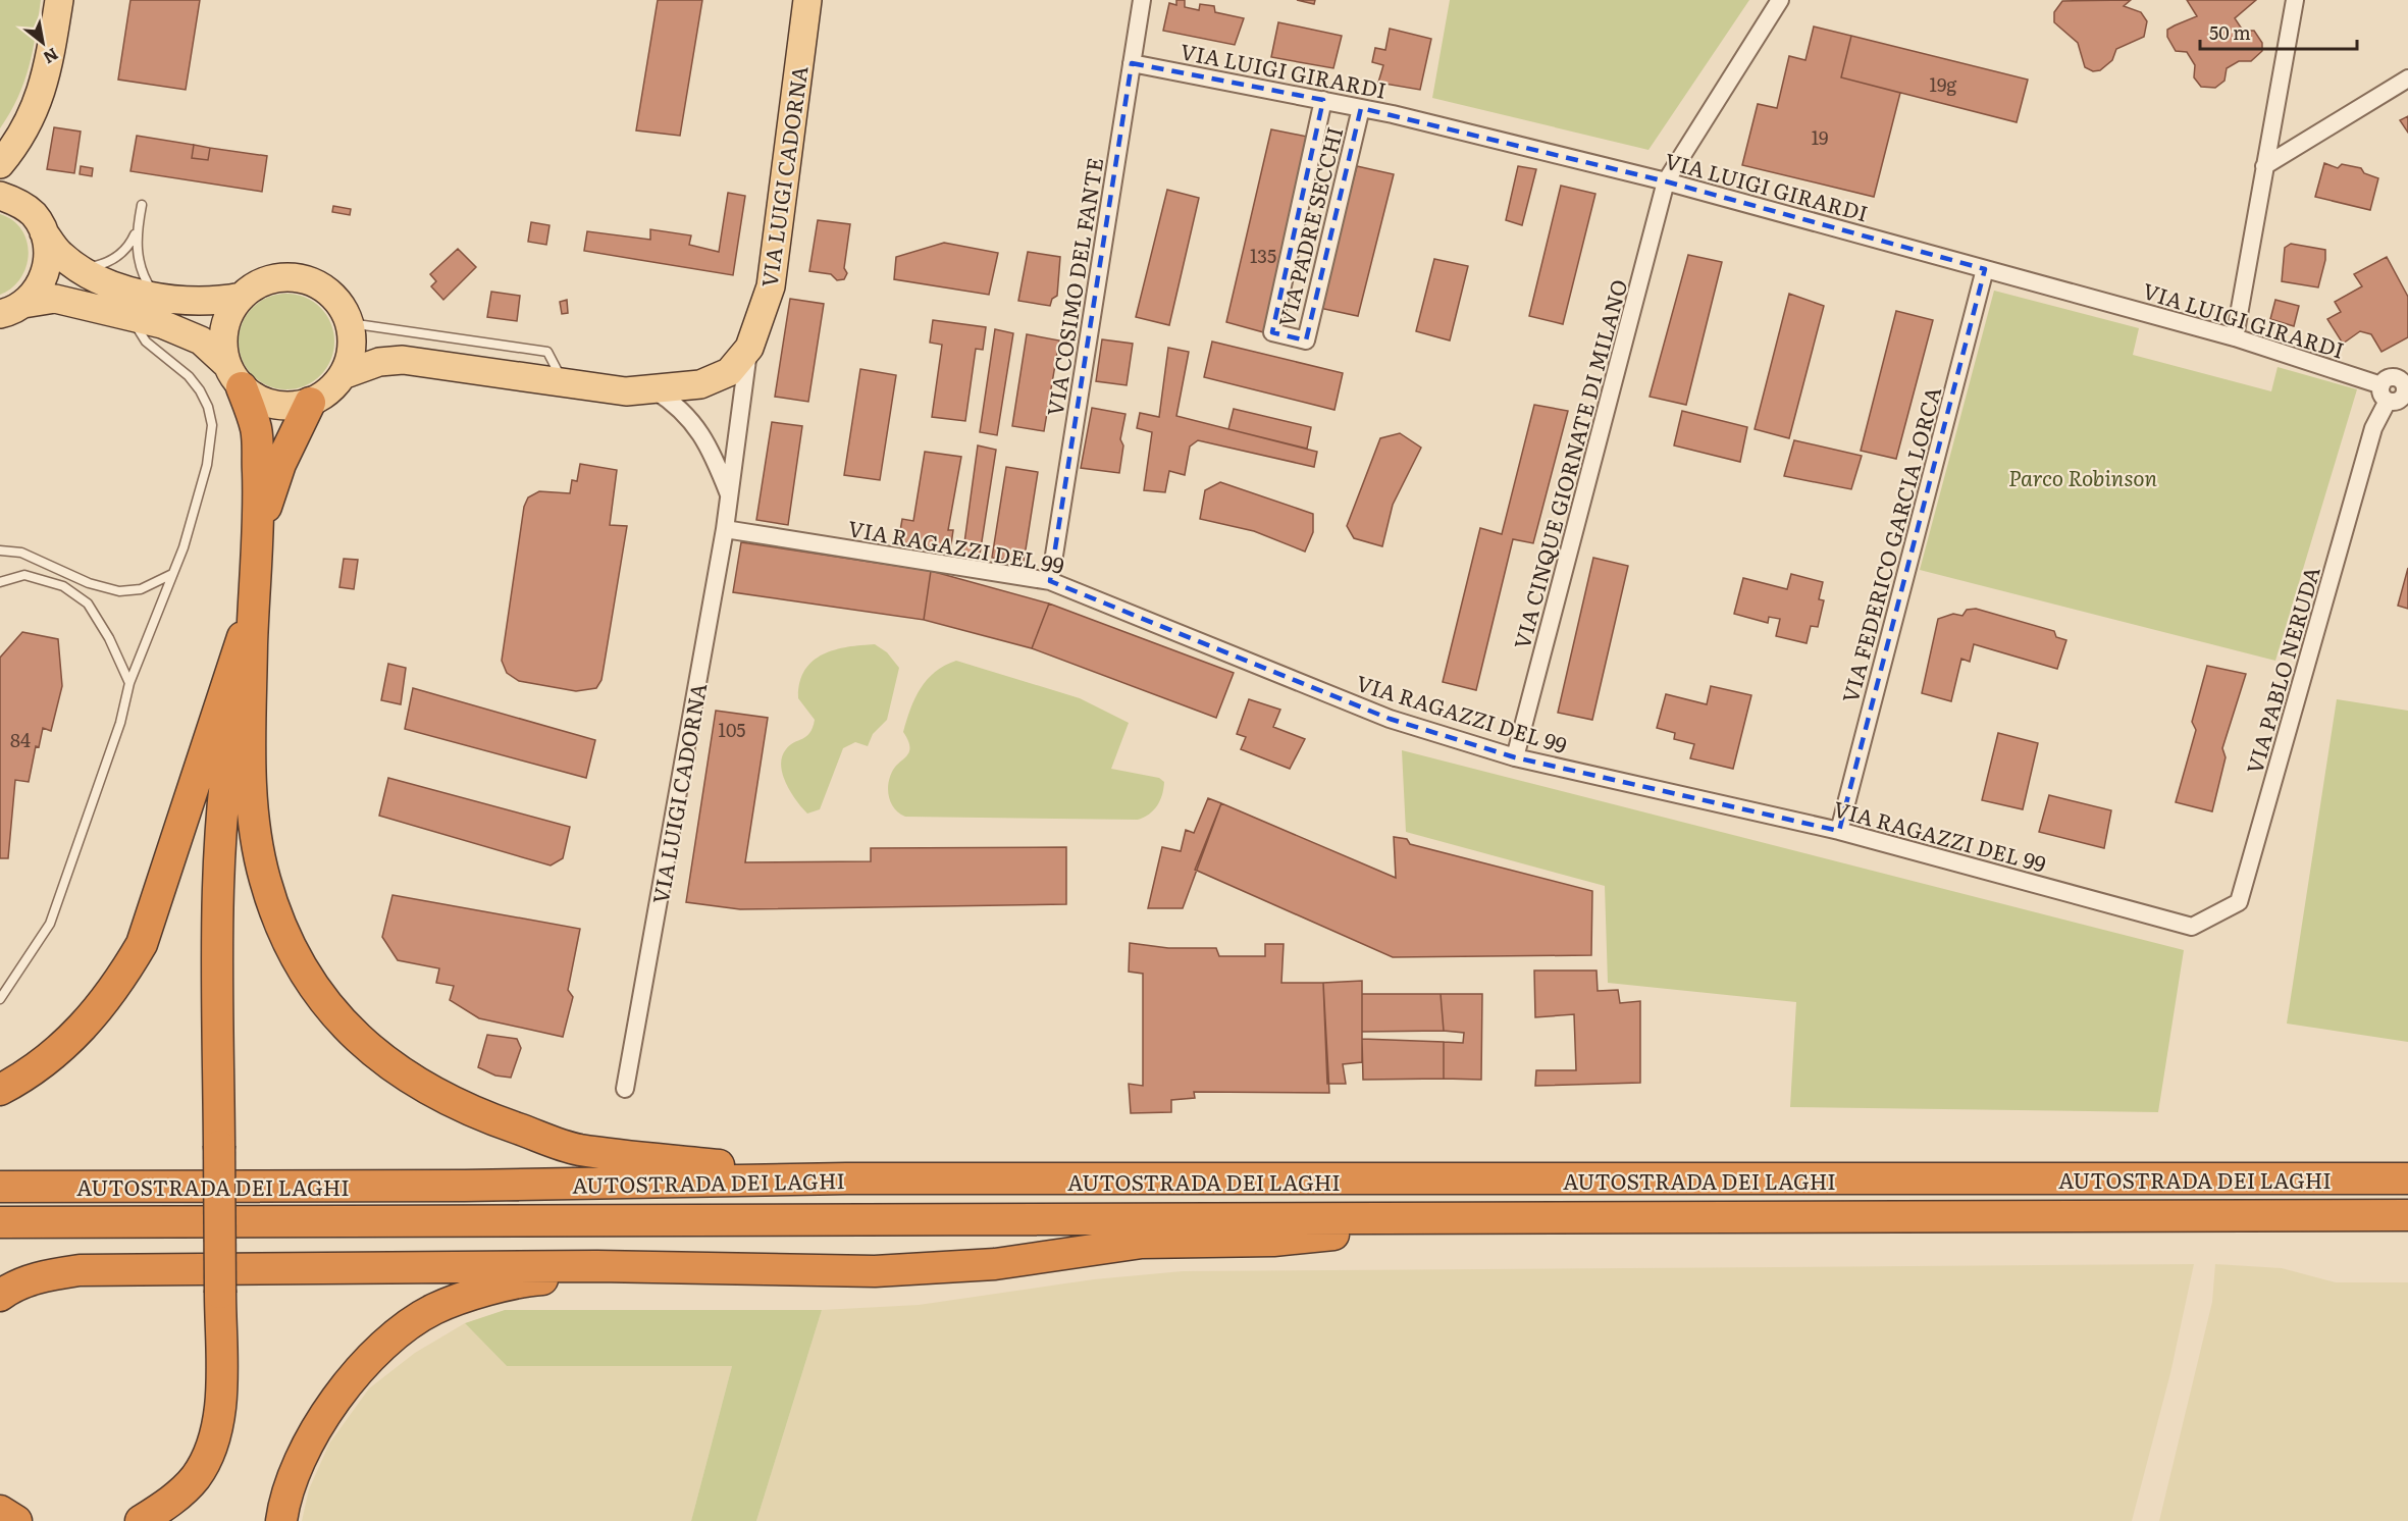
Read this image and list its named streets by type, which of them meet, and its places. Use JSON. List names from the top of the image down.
{
  "streets": {
    "highway": ["AUTOSTRADA DEI LAGHI"],
    "main road": ["VIA LUIGI CADORNA"],
    "street": [
      "VIA LUIGI GIRARDI",
      "VIA PADRE SECCHI",
      "VIA COSIMO DEL FANTE",
      "VIA CINQUE GIORNATE DI MILANO",
      "VIA FEDERICO GARCIA LORCA",
      "VIA RAGAZZI DEL 99",
      "VIA PABLO NERUDA"
    ]
  },
  "crossings": [
    ["VIA LUIGI GIRARDI", "VIA PADRE SECCHI"],
    ["VIA LUIGI GIRARDI", "VIA COSIMO DEL FANTE"],
    ["VIA LUIGI GIRARDI", "VIA CINQUE GIORNATE DI MILANO"],
    ["VIA LUIGI GIRARDI", "VIA FEDERICO GARCIA LORCA"],
    ["VIA LUIGI GIRARDI", "VIA PABLO NERUDA"],
    ["VIA LUIGI CADORNA", "VIA RAGAZZI DEL 99"],
    ["VIA COSIMO DEL FANTE", "VIA RAGAZZI DEL 99"],
    ["VIA CINQUE GIORNATE DI MILANO", "VIA RAGAZZI DEL 99"],
    ["VIA FEDERICO GARCIA LORCA", "VIA RAGAZZI DEL 99"],
    ["VIA RAGAZZI DEL 99", "VIA PABLO NERUDA"]
  ],
  "parks": ["Parco Robinson"],
  "house_numbers": [
    "19g",
    "19",
    "135",
    "105",
    "84"
  ],
  "scale_bar": "50 m",
  "north": "bottom right"
}
